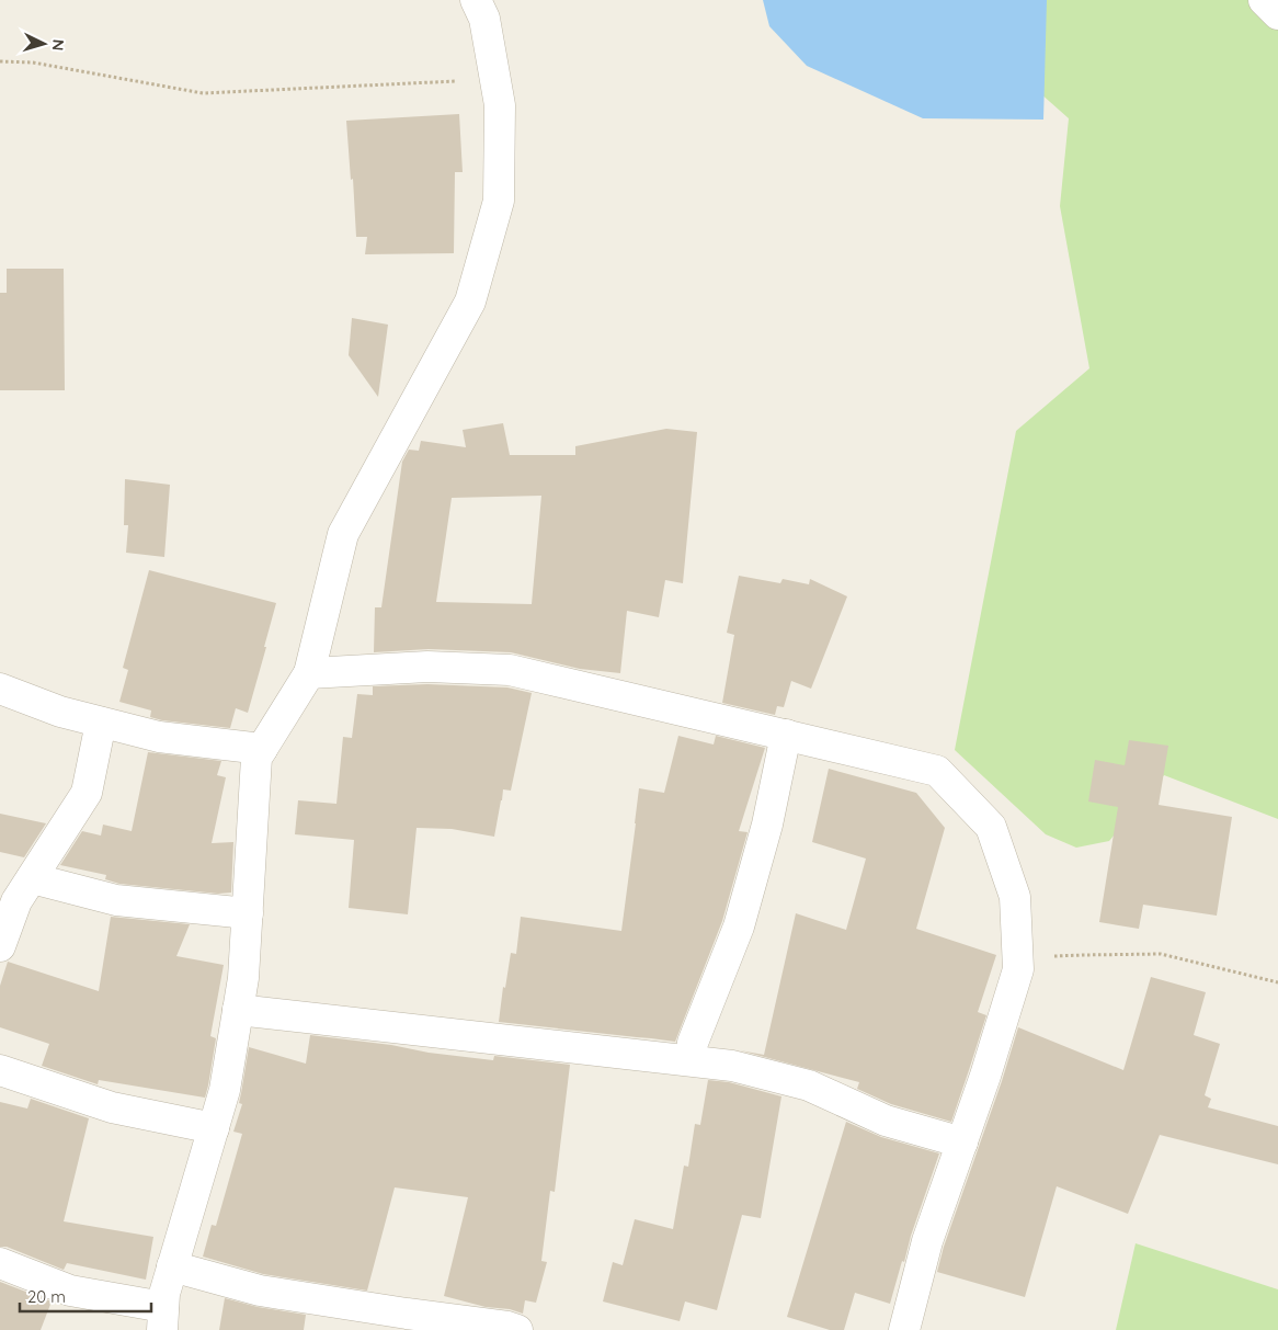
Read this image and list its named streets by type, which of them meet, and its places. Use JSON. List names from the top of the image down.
{
  "scale_bar": "20 m",
  "north": "right"
}
